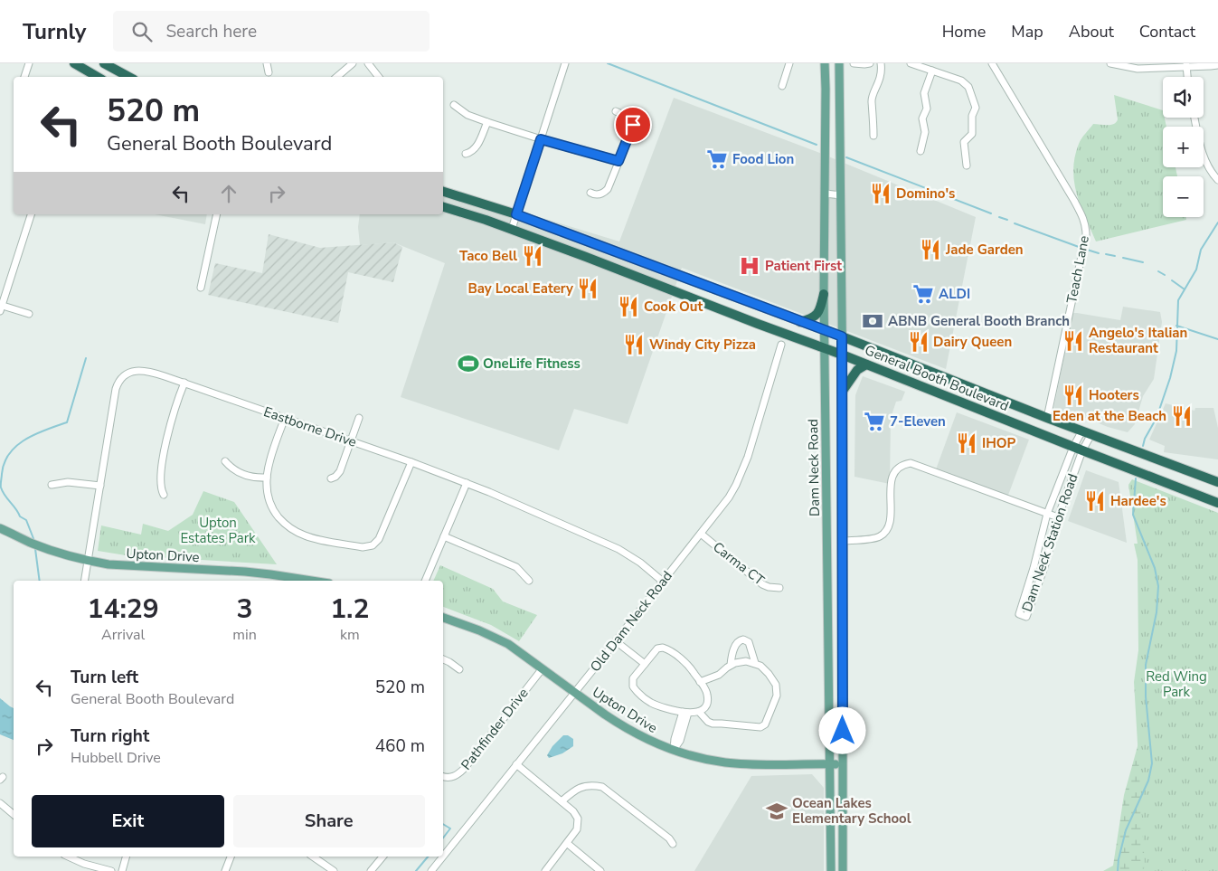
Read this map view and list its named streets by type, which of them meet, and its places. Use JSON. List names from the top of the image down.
{
  "streets": {
    "highway": ["General Booth Boulevard"],
    "main road": ["Dam Neck Road", "Upton Drive"],
    "street": [
      "Teach Lane",
      "Eastborne Drive",
      "Dam Neck Station Road",
      "Carma CT",
      "Old Dam Neck Road",
      "Pathfinder Drive"
    ]
  },
  "crossings": [
    ["Teach Lane", "General Booth Boulevard"],
    ["General Booth Boulevard", "Dam Neck Road"],
    ["General Booth Boulevard", "Dam Neck Station Road"],
    ["Eastborne Drive", "Upton Drive"],
    ["Eastborne Drive", "Old Dam Neck Road"],
    ["Dam Neck Road", "Upton Drive"],
    ["Upton Drive", "Old Dam Neck Road"],
    ["Upton Drive", "Pathfinder Drive"],
    ["Carma CT", "Old Dam Neck Road"]
  ],
  "parks": ["Upton Estates Park", "Red Wing Park"],
  "places": {
    "supermarket": ["Food Lion", "ALDI", "7-Eleven"],
    "restaurant": [
      "Domino's",
      "Jade Garden",
      "Taco Bell",
      "Bay Local Eatery",
      "Cook Out",
      "Angelo's Italian Restaurant",
      "Dairy Queen",
      "Windy City Pizza",
      "Hooters",
      "Eden at the Beach",
      "IHOP",
      "Hardee's"
    ],
    "hospital": ["Patient First"],
    "bank": ["ABNB General Booth Branch"],
    "sports": ["OneLife Fitness"],
    "school or university": ["Ocean Lakes Elementary School"]
  },
  "page": {
    "header": "Turnly",
    "search": "Search here",
    "nav": [
      "Home",
      "Map",
      "About",
      "Contact"
    ],
    "map_buttons": ["+", "−"],
    "turn": ["520 m", "General Booth Boulevard"],
    "eta": [
      "14:29",
      "Arrival",
      "3",
      "min",
      "1.2",
      "km"
    ],
    "list": [
      {
        "name": "Turn left",
        "note": "General Booth Boulevard",
        "value": "520 m"
      },
      {
        "name": "Turn right",
        "note": "Hubbell Drive",
        "value": "460 m"
      }
    ],
    "buttons": ["Exit", "Share"]
  }
}
